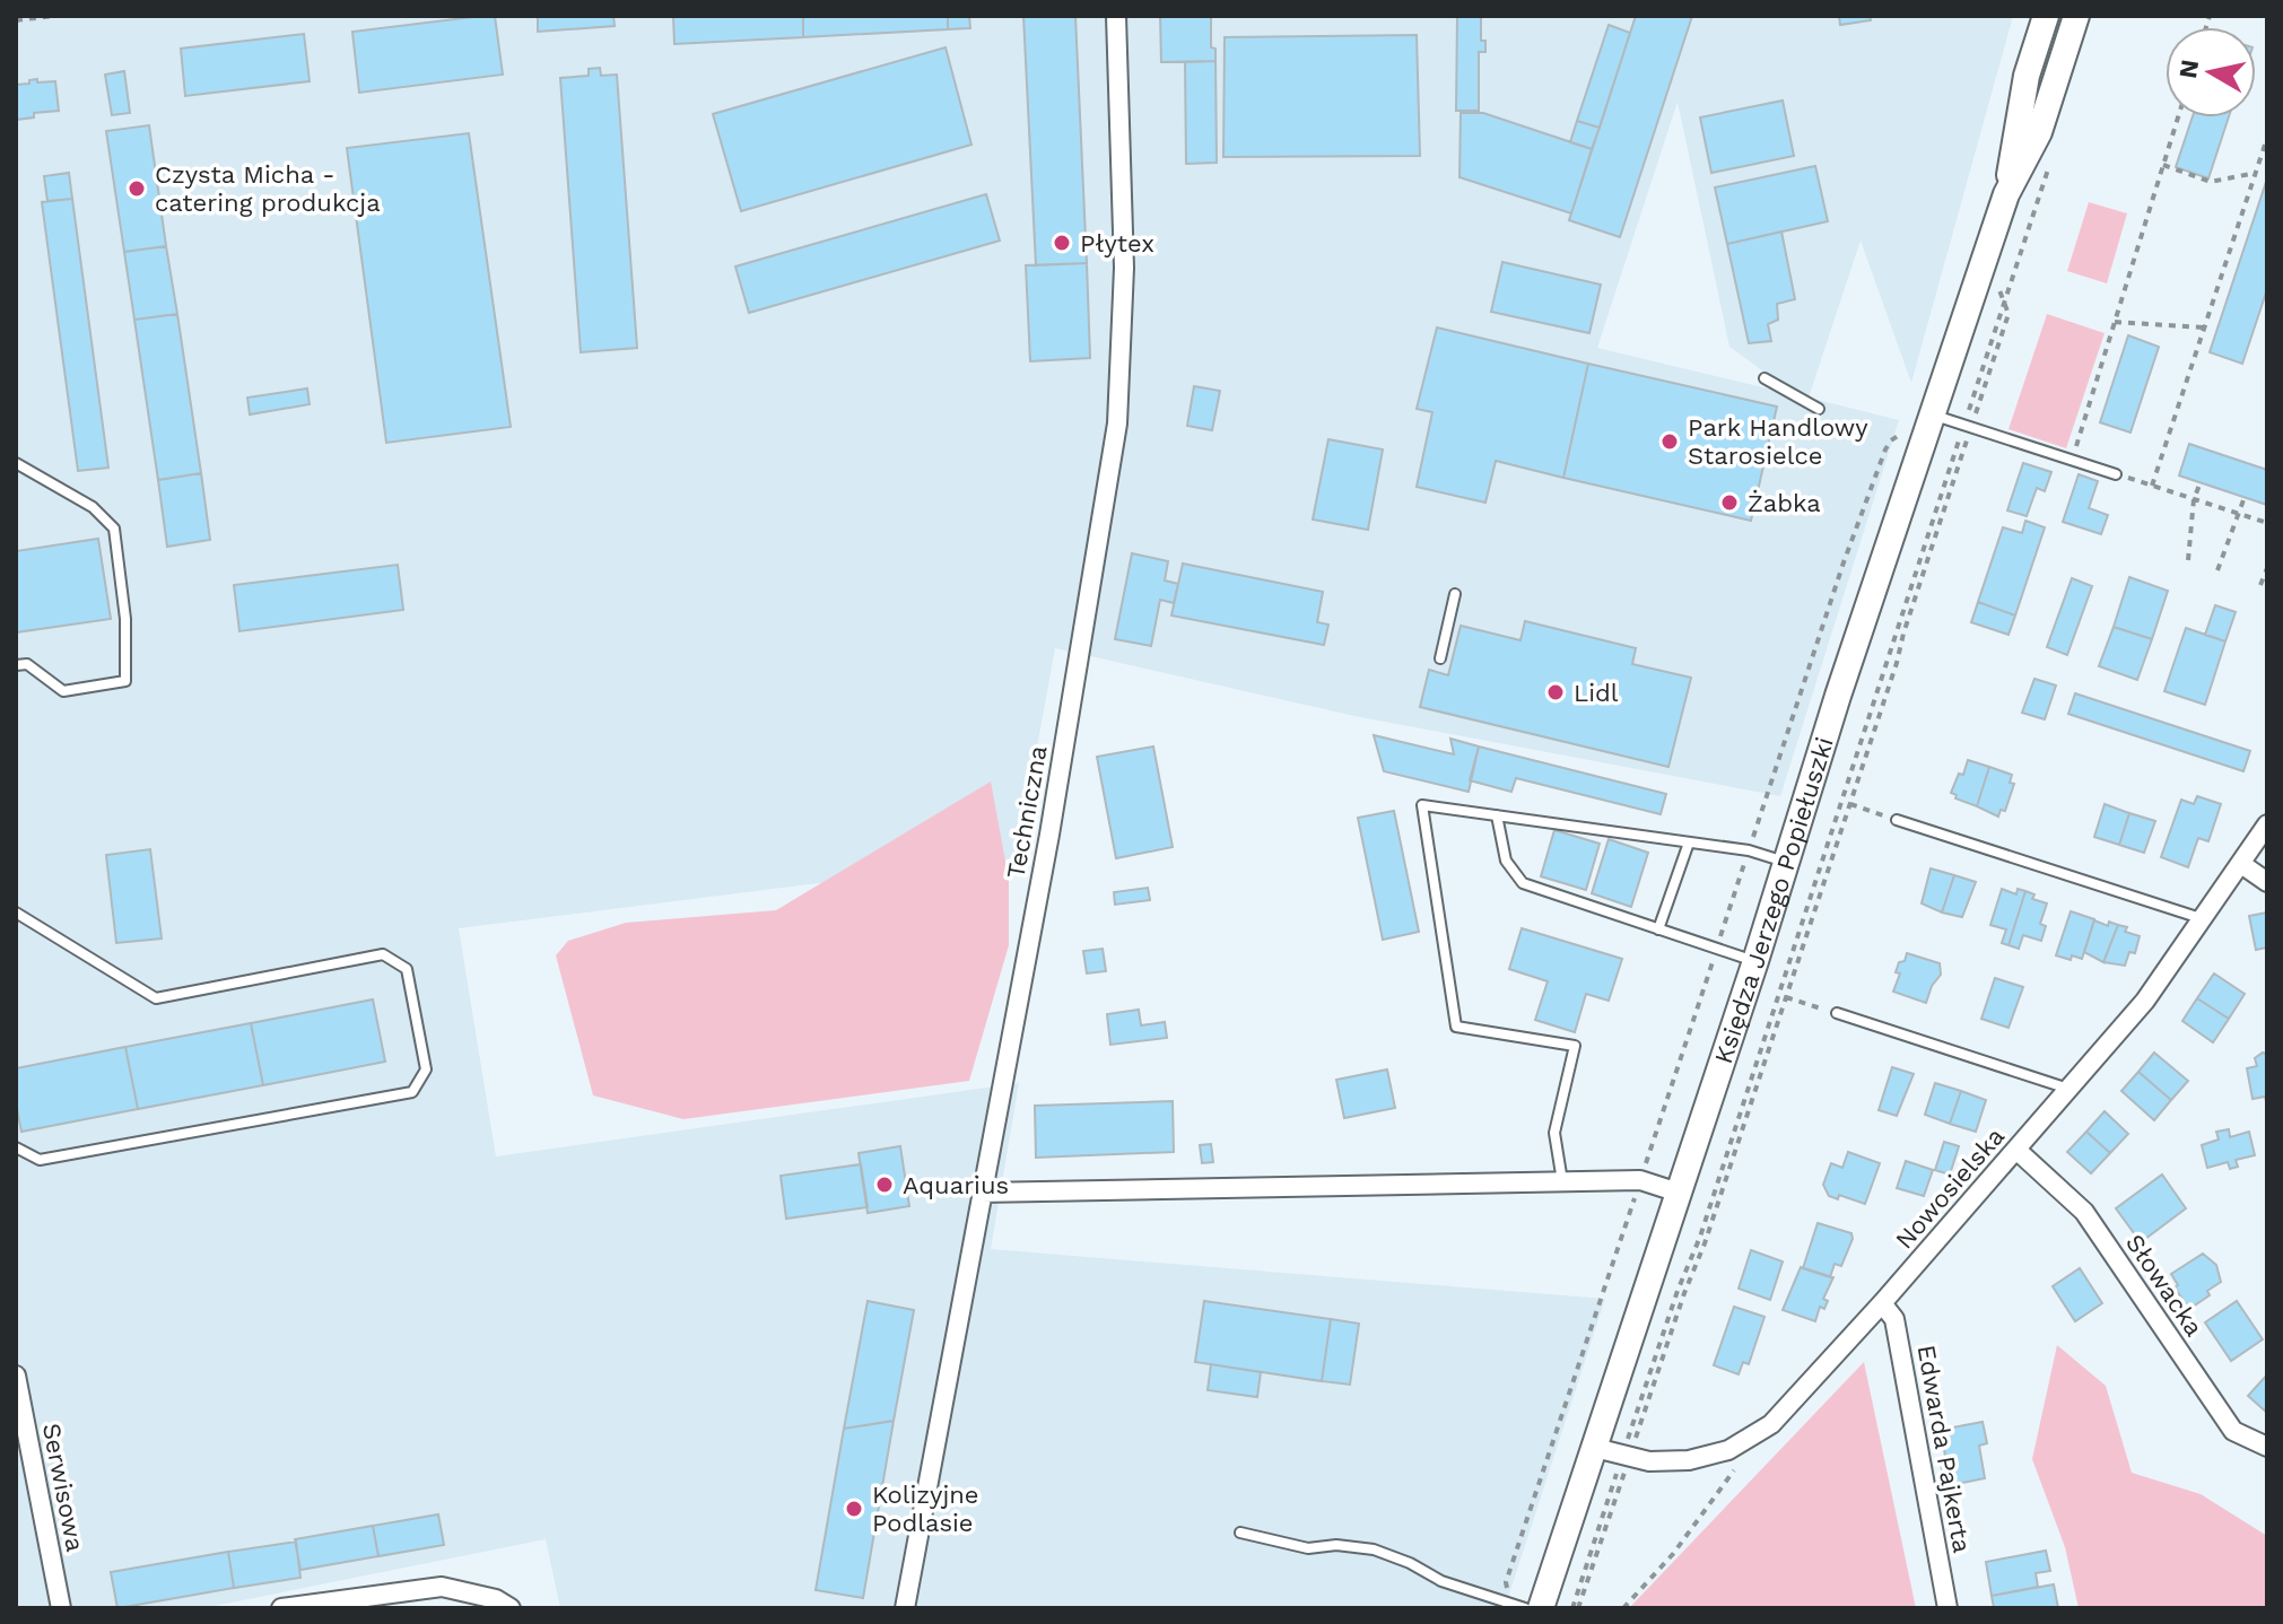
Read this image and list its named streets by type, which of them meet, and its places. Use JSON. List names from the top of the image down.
{
  "streets": {
    "street": [
      "Techniczna",
      "Księdza Jerzego Popiełuszki",
      "Nowosielska",
      "Słowacka",
      "Edwarda Pajkerta",
      "Serwisowa"
    ]
  },
  "crossings": [
    ["Księdza Jerzego Popiełuszki", "Nowosielska"],
    ["Nowosielska", "Słowacka"],
    ["Nowosielska", "Edwarda Pajkerta"]
  ],
  "places": [
    "Czysta Micha - catering produkcja",
    "Płytex",
    "Park Handlowy Starosielce",
    "Żabka",
    "Lidl",
    "Aquarius",
    "Kolizyjne Podlasie"
  ],
  "north": "left"
}
